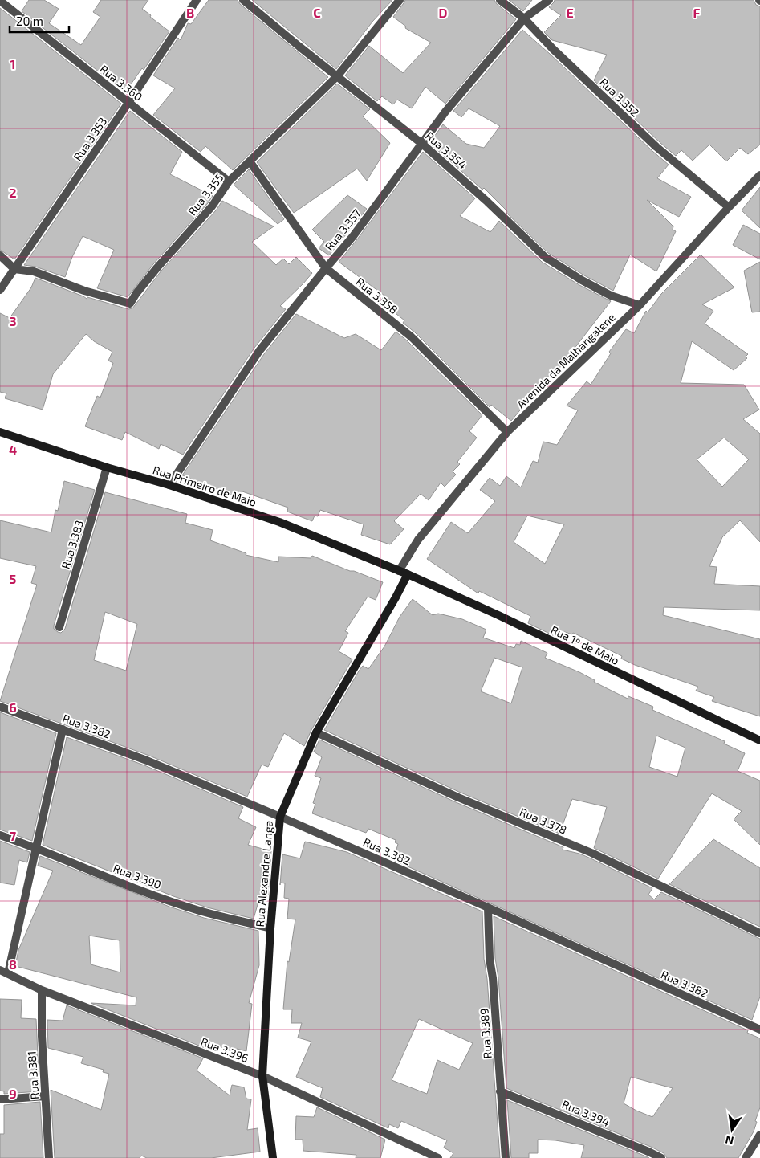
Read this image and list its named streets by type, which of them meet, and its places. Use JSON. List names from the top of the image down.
{
  "streets": {
    "street": [
      "Rua 3.360",
      "Rua 3.352",
      "Rua 3.353",
      "Rua 3.354",
      "Rua 3.355",
      "Rua 3.357",
      "Rua 3.358",
      "Avenida da Malhangalene",
      "Rua Primeiro de Maio",
      "Rua 3.383",
      "Rua 1º de Maio",
      "Rua 3.382",
      "Rua 3.378",
      "Rua Alexandre Langa",
      "Rua 3.390",
      "Rua 3.389",
      "Rua 3.396",
      "Rua 3.381",
      "Rua 3.394"
    ]
  },
  "crossings": [
    ["Rua 3.360", "Rua 3.353"],
    ["Rua 3.360", "Rua 3.355"],
    ["Rua 3.352", "Rua 3.357"],
    ["Rua 3.352", "Avenida da Malhangalene"],
    ["Rua 3.353", "Rua 3.355"],
    ["Rua 3.354", "Rua 3.355"],
    ["Rua 3.354", "Rua 3.357"],
    ["Rua 3.354", "Avenida da Malhangalene"],
    ["Rua 3.355", "Rua 3.358"],
    ["Rua 3.357", "Rua 3.358"],
    ["Rua 3.357", "Rua Primeiro de Maio"],
    ["Rua 3.358", "Avenida da Malhangalene"],
    ["Avenida da Malhangalene", "Rua Primeiro de Maio"],
    ["Avenida da Malhangalene", "Rua 1º de Maio"],
    ["Rua Primeiro de Maio", "Rua 3.383"],
    ["Rua Primeiro de Maio", "Rua 1º de Maio"],
    ["Rua 1º de Maio", "Rua Alexandre Langa"],
    ["Rua 3.382", "Rua Alexandre Langa"],
    ["Rua 3.382", "Rua 3.389"],
    ["Rua 3.378", "Rua Alexandre Langa"],
    ["Rua Alexandre Langa", "Rua 3.390"],
    ["Rua Alexandre Langa", "Rua 3.396"],
    ["Rua 3.389", "Rua 3.394"],
    ["Rua 3.396", "Rua 3.381"]
  ],
  "scale_bar": "20 m",
  "north": "bottom",
  "grid": {
    "columns": [
      "B",
      "C",
      "D",
      "E",
      "F"
    ],
    "rows": [
      "1",
      "2",
      "3",
      "4",
      "5",
      "6",
      "7",
      "8",
      "9"
    ]
  }
}
